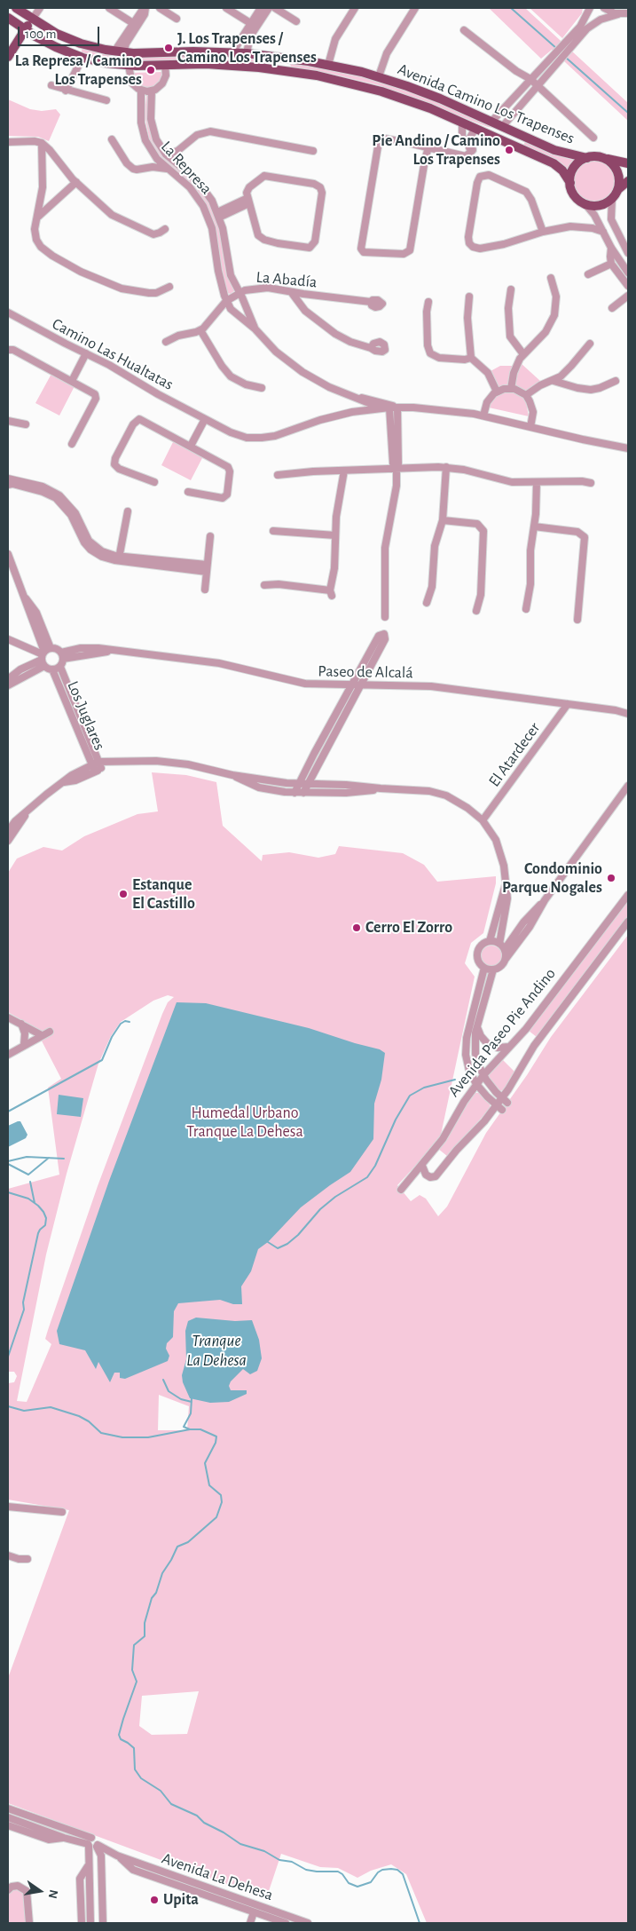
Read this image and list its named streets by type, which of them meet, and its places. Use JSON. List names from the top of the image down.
{
  "streets": {
    "main road": ["Avenida Camino Los Trapenses"],
    "street": [
      "La Represa",
      "La Abadía",
      "Camino Las Hualtatas",
      "Paseo de Alcalá",
      "Los Juglares",
      "El Atardecer",
      "Avenida Paseo Pie Andino",
      "Avenida La Dehesa"
    ]
  },
  "crossings": [
    ["La Represa", "La Abadía"],
    ["La Represa", "Camino Las Hualtatas"],
    ["Paseo de Alcalá", "El Atardecer"]
  ],
  "water": ["Tranque La Dehesa"],
  "parks": ["Humedal Urbano Tranque La Dehesa"],
  "places": [
    "J. Los Trapenses / Camino Los Trapenses",
    "La Represa / Camino Los Trapenses",
    "Pie Andino / Camino Los Trapenses",
    "Condominio Parque Nogales",
    "Estanque El Castillo",
    "Cerro El Zorro",
    "Upita"
  ],
  "scale_bar": "100 m",
  "north": "right"
}
